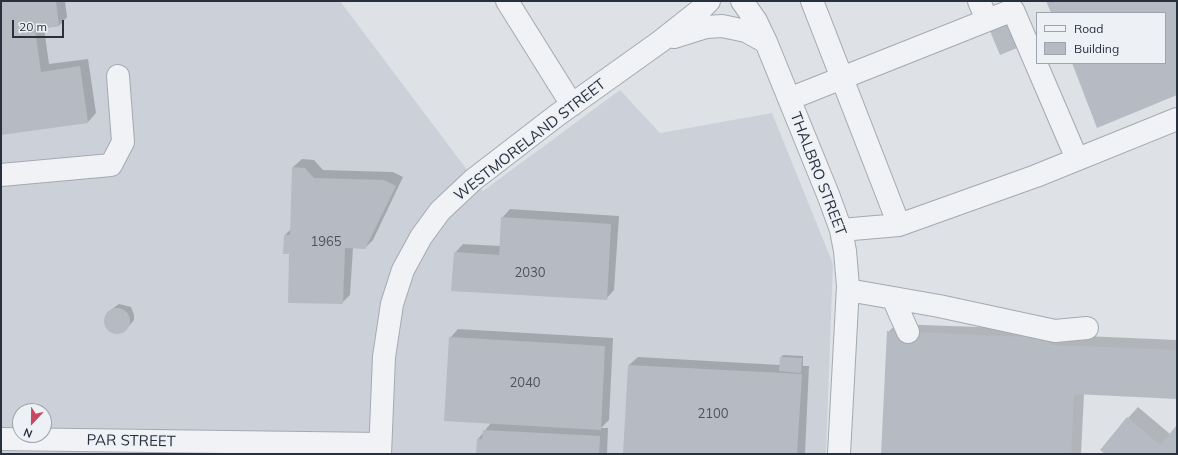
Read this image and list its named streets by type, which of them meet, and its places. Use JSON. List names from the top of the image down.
{
  "streets": {
    "street": ["WESTMORELAND STREET", "THALBRO STREET", "PAR STREET"]
  },
  "crossings": [
    ["WESTMORELAND STREET", "PAR STREET"]
  ],
  "house_numbers": [
    "1965",
    "2030",
    "2040",
    "2100"
  ],
  "legend": ["Road", "Building"],
  "scale_bar": "20 m",
  "north": "bottom"
}
